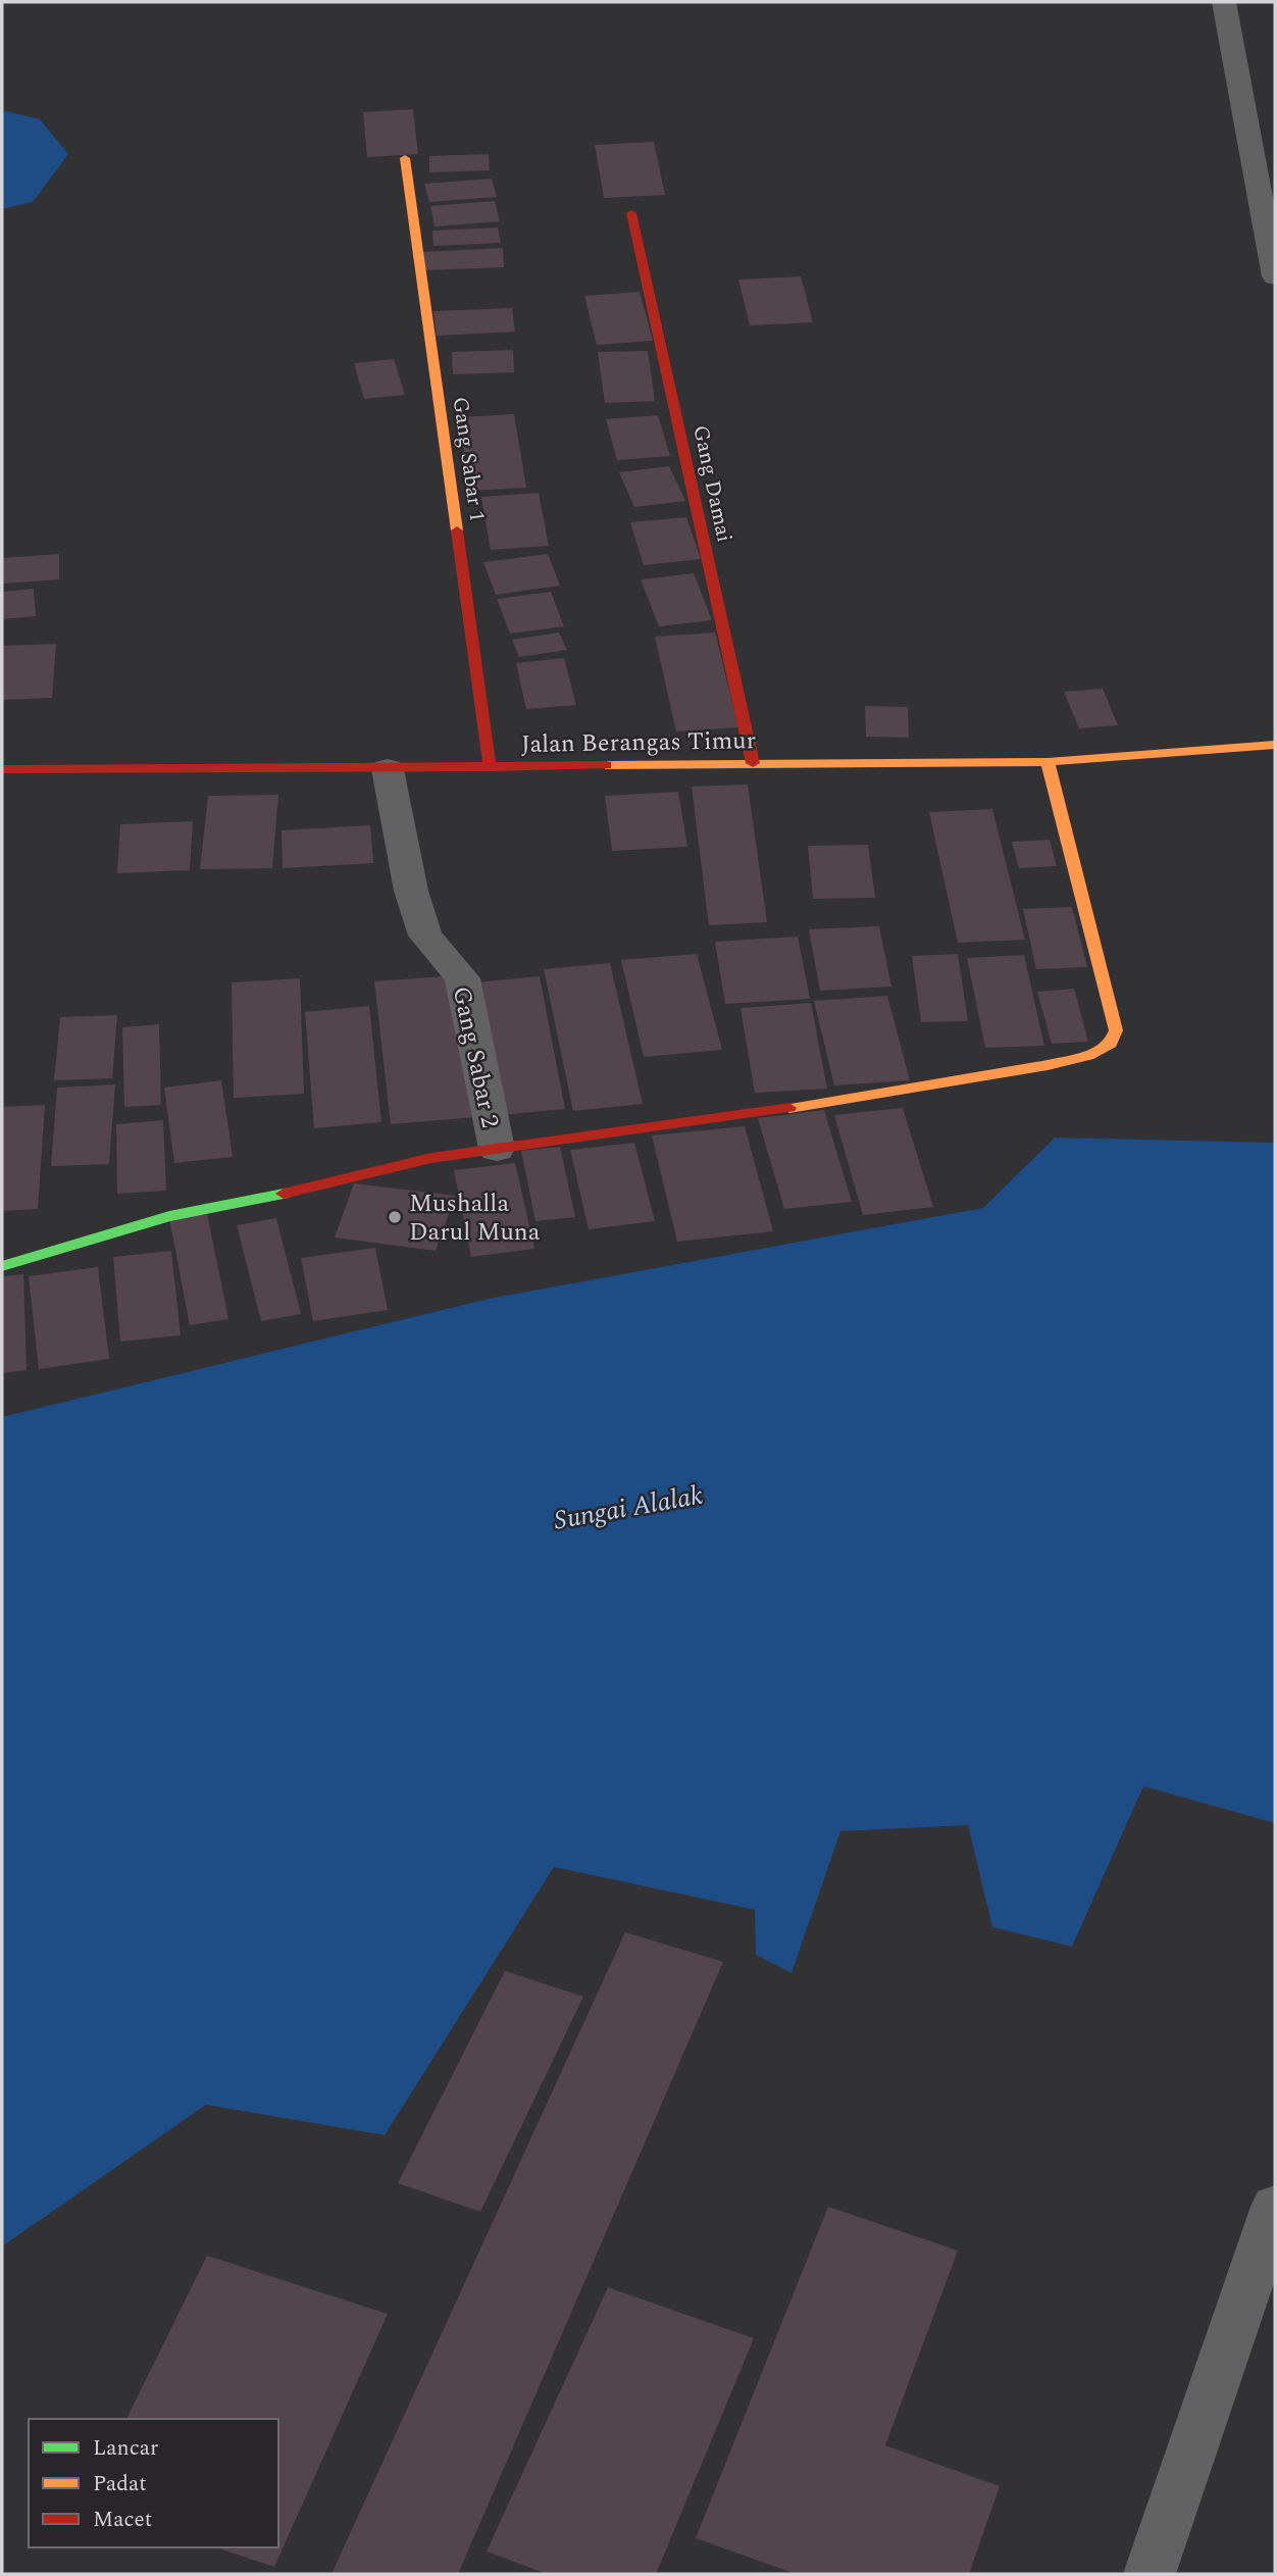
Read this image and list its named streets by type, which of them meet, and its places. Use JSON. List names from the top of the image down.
{
  "streets": {
    "street": [
      "Gang Sabar 1",
      "Gang Damai",
      "Jalan Berangas Timur",
      "Gang Sabar 2"
    ]
  },
  "crossings": [
    ["Gang Sabar 1", "Jalan Berangas Timur"],
    ["Gang Damai", "Jalan Berangas Timur"],
    ["Jalan Berangas Timur", "Gang Sabar 2"]
  ],
  "water": ["Sungai Alalak"],
  "places": ["Mushalla Darul Muna"],
  "legend": ["Lancar", "Padat", "Macet"]
}
